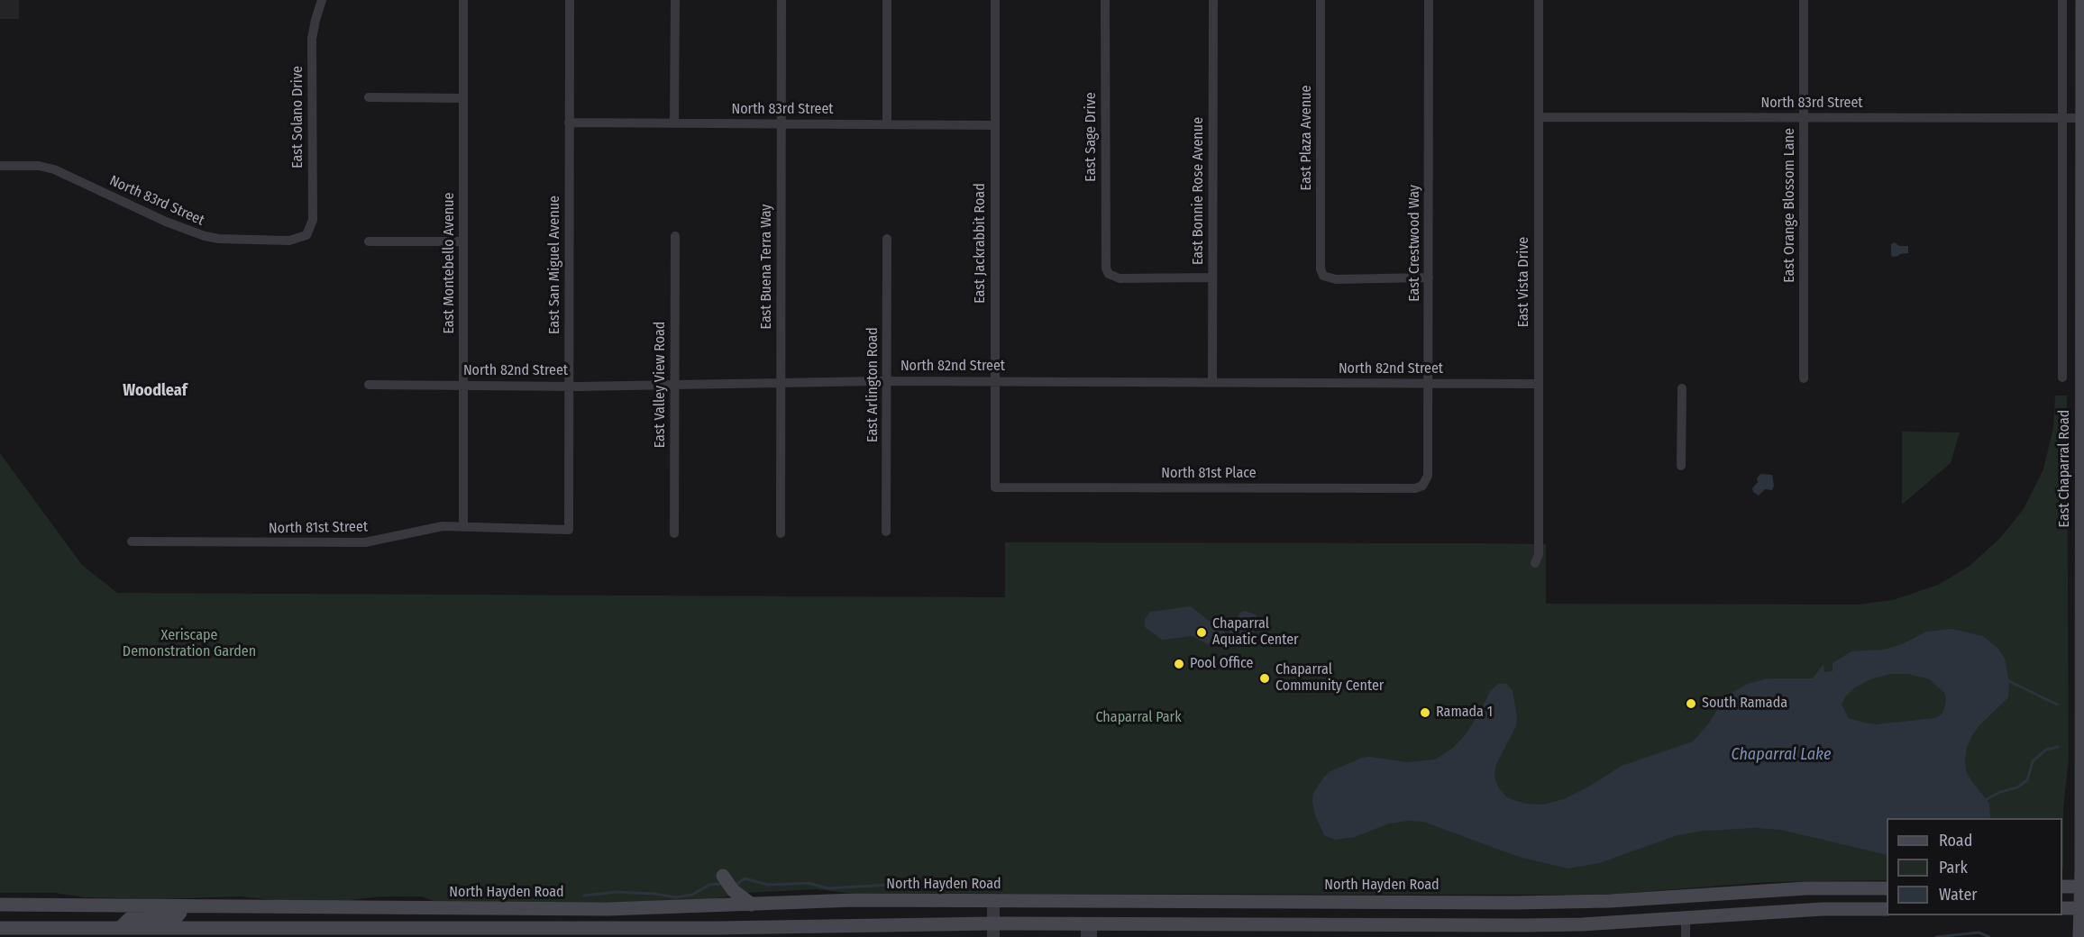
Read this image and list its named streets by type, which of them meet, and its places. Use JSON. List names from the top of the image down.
{
  "streets": {
    "main road": ["East Chaparral Road", "North Hayden Road"],
    "street": [
      "North 83rd Street",
      "East Solano Drive",
      "East Sage Drive",
      "East Plaza Avenue",
      "East Bonnie Rose Avenue",
      "East Orange Blossom Lane",
      "East Jackrabbit Road",
      "East Crestwood Way",
      "East Montebello Avenue",
      "East San Miguel Avenue",
      "East Buena Terra Way",
      "East Vista Drive",
      "North 82nd Street",
      "East Valley View Road",
      "East Arlington Road",
      "North 81st Place",
      "North 81st Street"
    ]
  },
  "crossings": [
    ["North 83rd Street", "East Solano Drive"],
    ["North 83rd Street", "East Orange Blossom Lane"],
    ["North 83rd Street", "East Jackrabbit Road"],
    ["North 83rd Street", "East San Miguel Avenue"],
    ["North 83rd Street", "East Buena Terra Way"],
    ["North 83rd Street", "East Vista Drive"],
    ["North 83rd Street", "East Chaparral Road"],
    ["East Sage Drive", "East Bonnie Rose Avenue"],
    ["East Plaza Avenue", "East Crestwood Way"],
    ["East Bonnie Rose Avenue", "North 82nd Street"],
    ["East Jackrabbit Road", "North 82nd Street"],
    ["East Jackrabbit Road", "North 81st Place"],
    ["East Crestwood Way", "North 82nd Street"],
    ["East Crestwood Way", "North 81st Place"],
    ["East Montebello Avenue", "North 82nd Street"],
    ["East Montebello Avenue", "North 81st Street"],
    ["East San Miguel Avenue", "North 82nd Street"],
    ["East San Miguel Avenue", "North 81st Street"],
    ["East Buena Terra Way", "North 82nd Street"],
    ["East Vista Drive", "North 82nd Street"],
    ["North 82nd Street", "East Valley View Road"],
    ["North 82nd Street", "East Arlington Road"]
  ],
  "districts": ["Woodleaf"],
  "water": ["Chaparral Lake"],
  "parks": ["Xeriscape Demonstration Garden", "Chaparral Park"],
  "places": [
    "Chaparral Aquatic Center",
    "Pool Office",
    "Chaparral Community Center",
    "South Ramada",
    "Ramada 1"
  ],
  "legend": ["Road", "Park", "Water"]
}
